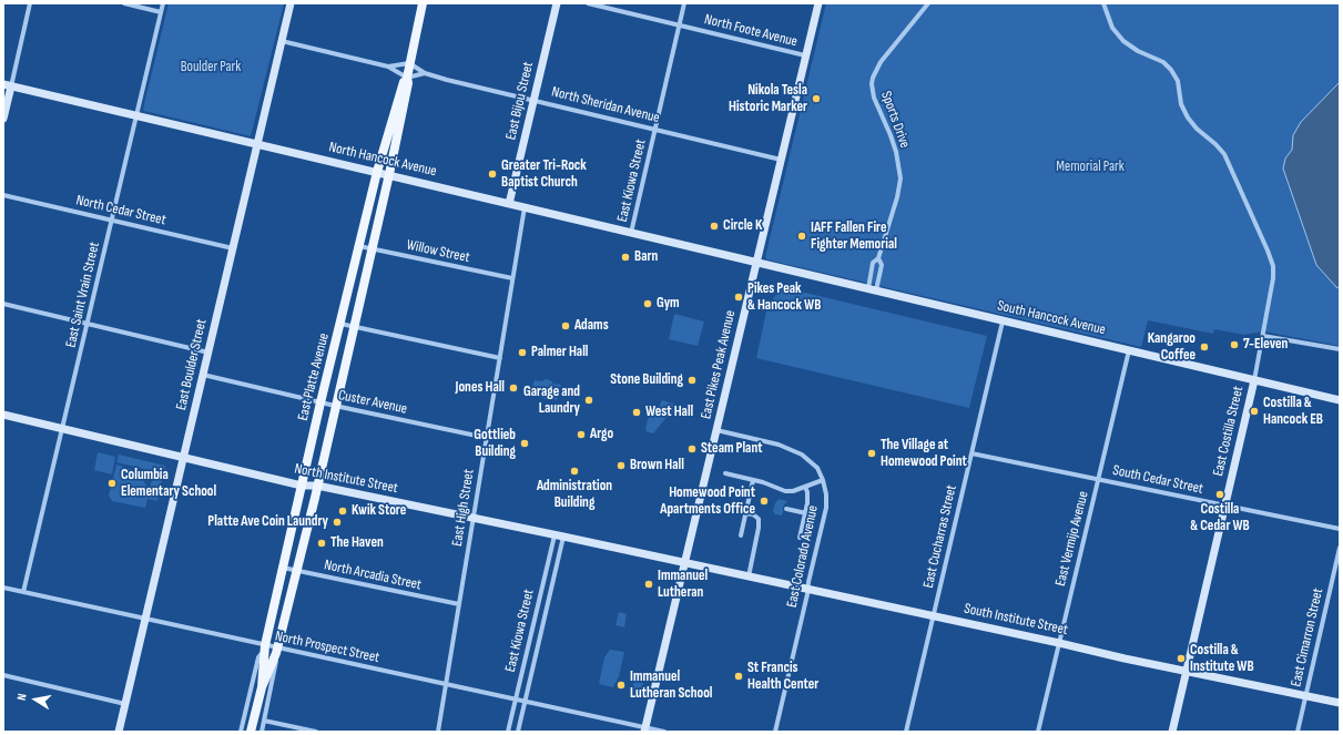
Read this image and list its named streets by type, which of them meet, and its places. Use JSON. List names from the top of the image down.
{
  "streets": {
    "main road": ["East Platte Avenue"],
    "street": [
      "North Foote Avenue",
      "East Bijou Street",
      "North Sheridan Avenue",
      "Sports Drive",
      "North Hancock Avenue",
      "East Kiowa Street",
      "North Cedar Street",
      "Willow Street",
      "East Saint Vrain Street",
      "South Hancock Avenue",
      "East Boulder Street",
      "East Pikes Peak Avenue",
      "Custer Avenue",
      "East Costilla Street",
      "North Institute Street",
      "South Cedar Street",
      "East High Street",
      "East Cucharras Street",
      "East Vermijo Avenue",
      "East Colorado Avenue",
      "North Arcadia Street",
      "South Institute Street",
      "East Cimarron Street",
      "North Prospect Street"
    ]
  },
  "crossings": [
    ["North Foote Avenue", "East Kiowa Street"],
    ["North Foote Avenue", "East Pikes Peak Avenue"],
    ["East Bijou Street", "North Sheridan Avenue"],
    ["East Bijou Street", "North Hancock Avenue"],
    ["North Sheridan Avenue", "East Kiowa Street"],
    ["North Sheridan Avenue", "East Pikes Peak Avenue"],
    ["North Sheridan Avenue", "East Platte Avenue"],
    ["Sports Drive", "South Hancock Avenue"],
    ["North Hancock Avenue", "East Kiowa Street"],
    ["North Hancock Avenue", "East Saint Vrain Street"],
    ["North Hancock Avenue", "South Hancock Avenue"],
    ["North Hancock Avenue", "East Boulder Street"],
    ["North Hancock Avenue", "East Pikes Peak Avenue"],
    ["North Hancock Avenue", "East Platte Avenue"],
    ["North Hancock Avenue", "East High Street"],
    ["East Kiowa Street", "North Institute Street"],
    ["East Kiowa Street", "North Prospect Street"],
    ["North Cedar Street", "East Saint Vrain Street"],
    ["North Cedar Street", "East Boulder Street"],
    ["Willow Street", "East Platte Avenue"],
    ["Willow Street", "East High Street"],
    ["East Saint Vrain Street", "North Institute Street"],
    ["East Saint Vrain Street", "North Prospect Street"],
    ["South Hancock Avenue", "East Pikes Peak Avenue"],
    ["South Hancock Avenue", "East Costilla Street"],
    ["South Hancock Avenue", "East Cucharras Street"],
    ["South Hancock Avenue", "East Vermijo Avenue"],
    ["East Boulder Street", "Custer Avenue"],
    ["East Boulder Street", "North Institute Street"],
    ["East Boulder Street", "North Prospect Street"],
    ["East Pikes Peak Avenue", "North Institute Street"],
    ["East Pikes Peak Avenue", "East Colorado Avenue"],
    ["East Pikes Peak Avenue", "South Institute Street"],
    ["East Pikes Peak Avenue", "North Prospect Street"],
    ["East Platte Avenue", "Custer Avenue"],
    ["East Platte Avenue", "North Institute Street"],
    ["East Platte Avenue", "North Arcadia Street"],
    ["East Platte Avenue", "North Prospect Street"],
    ["Custer Avenue", "East High Street"],
    ["East Costilla Street", "South Cedar Street"],
    ["East Costilla Street", "South Institute Street"],
    ["North Institute Street", "East High Street"],
    ["North Institute Street", "South Institute Street"],
    ["South Cedar Street", "East Cucharras Street"],
    ["South Cedar Street", "East Vermijo Avenue"],
    ["East High Street", "North Arcadia Street"],
    ["East High Street", "North Prospect Street"],
    ["East Cucharras Street", "South Institute Street"],
    ["East Vermijo Avenue", "South Institute Street"],
    ["East Colorado Avenue", "South Institute Street"],
    ["South Institute Street", "East Cimarron Street"]
  ],
  "parks": ["Boulder Park", "Memorial Park"],
  "places": [
    "Nikola Tesla Historic Marker",
    "Greater Tri-Rock Baptist Church",
    "Circle K",
    "IAFF Fallen Fire Fighter Memorial",
    "Barn",
    "Pikes Peak & Hancock WB",
    "Gym",
    "Adams",
    "7-Eleven",
    "Kangaroo Coffee",
    "Palmer Hall",
    "Stone Building",
    "Jones Hall",
    "Garage and Laundry",
    "Costilla & Hancock EB",
    "West Hall",
    "Argo",
    "Gottlieb Building",
    "Steam Plant",
    "The Village at Homewood Point",
    "Brown Hall",
    "Administration Building",
    "Columbia Elementary School",
    "Costilla & Cedar WB",
    "Homewood Point Apartments Office",
    "Kwik Store",
    "Platte Ave Coin Laundry",
    "The Haven",
    "Immanuel Lutheran",
    "Costilla & Institute WB",
    "St Francis Health Center",
    "Immanuel Lutheran School"
  ],
  "north": "left"
}
